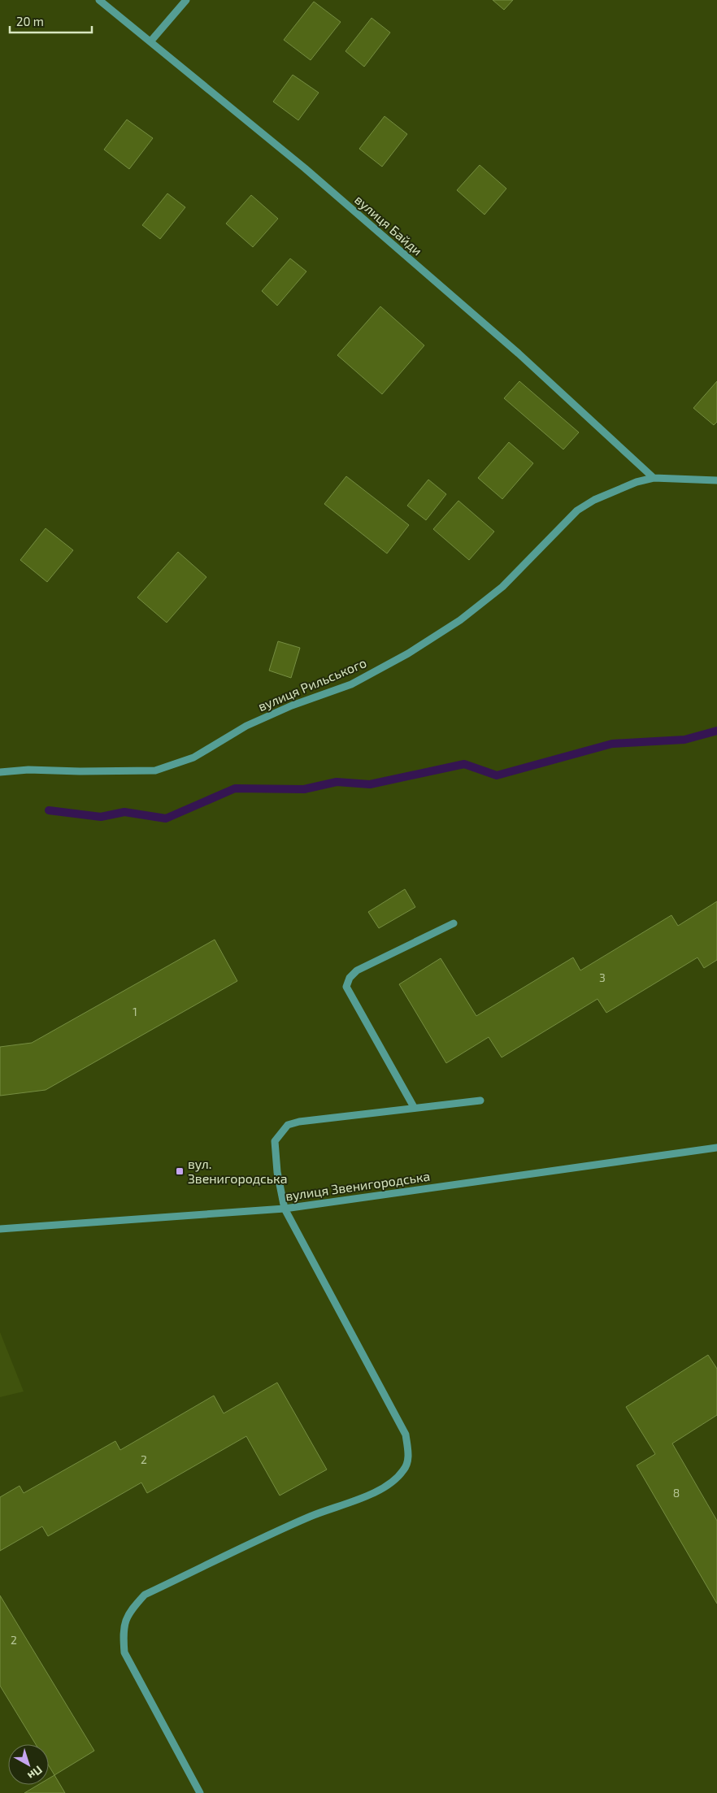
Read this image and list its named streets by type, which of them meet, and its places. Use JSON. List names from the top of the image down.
{
  "streets": {
    "street": ["вулиця Байди", "вулиця Рильського", "вулиця Звенигородська"]
  },
  "crossings": [
    ["вулиця Байди", "вулиця Рильського"]
  ],
  "places": {
    "transit": ["вул. Звенигородська"]
  },
  "house_numbers": [
    "3",
    "1",
    "2",
    "8",
    "2"
  ],
  "scale_bar": "20 m",
  "north": "bottom right"
}
